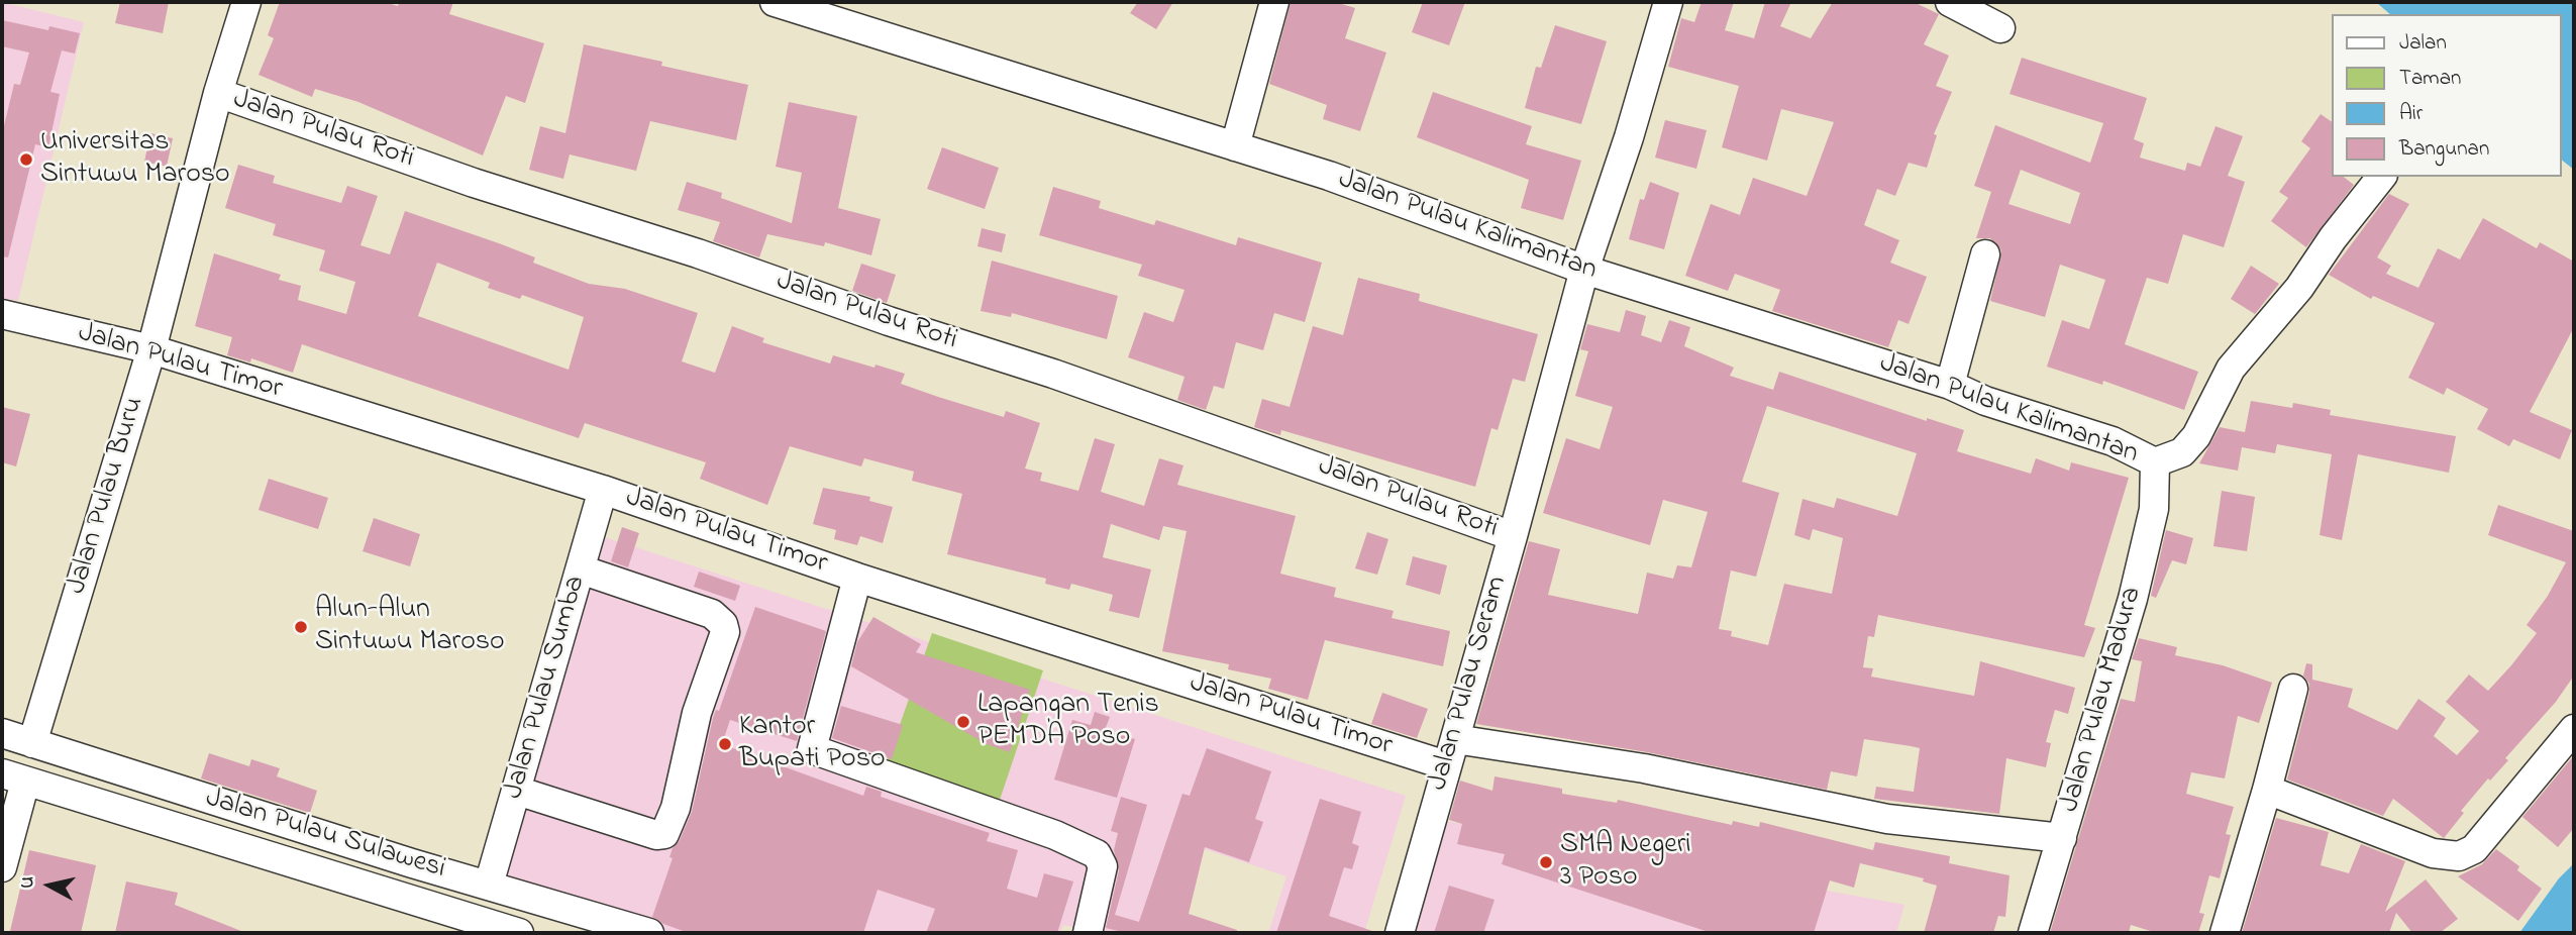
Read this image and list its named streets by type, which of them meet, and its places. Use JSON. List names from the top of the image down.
{
  "streets": {
    "street": [
      "Jalan Pulau Roti",
      "Jalan Pulau Kalimantan",
      "Jalan Pulau Timor",
      "Jalan Pulau Buru",
      "Jalan Pulau Seram",
      "Jalan Pulau Sumba",
      "Jalan Pulau Madura",
      "Jalan Pulau Sulawesi"
    ]
  },
  "crossings": [
    ["Jalan Pulau Roti", "Jalan Pulau Buru"],
    ["Jalan Pulau Roti", "Jalan Pulau Seram"],
    ["Jalan Pulau Kalimantan", "Jalan Pulau Seram"],
    ["Jalan Pulau Kalimantan", "Jalan Pulau Madura"],
    ["Jalan Pulau Timor", "Jalan Pulau Buru"],
    ["Jalan Pulau Timor", "Jalan Pulau Seram"],
    ["Jalan Pulau Timor", "Jalan Pulau Sumba"],
    ["Jalan Pulau Buru", "Jalan Pulau Sulawesi"],
    ["Jalan Pulau Sumba", "Jalan Pulau Sulawesi"]
  ],
  "places": [
    "Universitas Sintuwu Maroso",
    "Alun-Alun Sintuwu Maroso",
    "Lapangan Tenis PEMDA Poso",
    "Kantor Bupati Poso",
    "SMA Negeri 3 Poso"
  ],
  "legend": [
    "Jalan",
    "Taman",
    "Air",
    "Bangunan"
  ],
  "north": "left"
}
